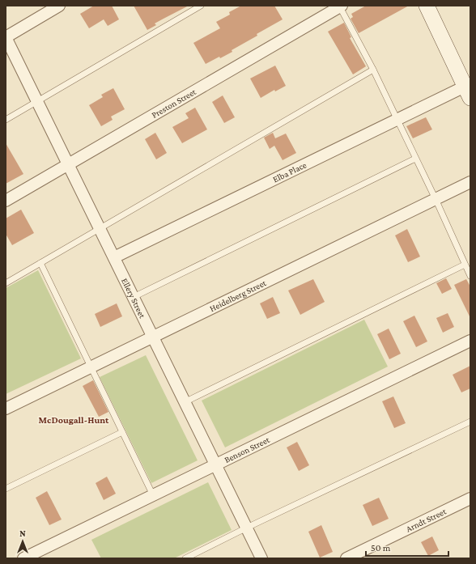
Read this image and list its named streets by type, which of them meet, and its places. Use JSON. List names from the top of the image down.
{
  "streets": {
    "street": [
      "Preston Street",
      "Elba Place",
      "Heidelberg Street",
      "Ellery Street",
      "Benson Street",
      "Arndt Street"
    ]
  },
  "crossings": [
    ["Preston Street", "Ellery Street"],
    ["Elba Place", "Ellery Street"],
    ["Heidelberg Street", "Ellery Street"],
    ["Ellery Street", "Benson Street"]
  ],
  "districts": ["McDougall-Hunt"],
  "scale_bar": "50 m",
  "north": "top"
}
